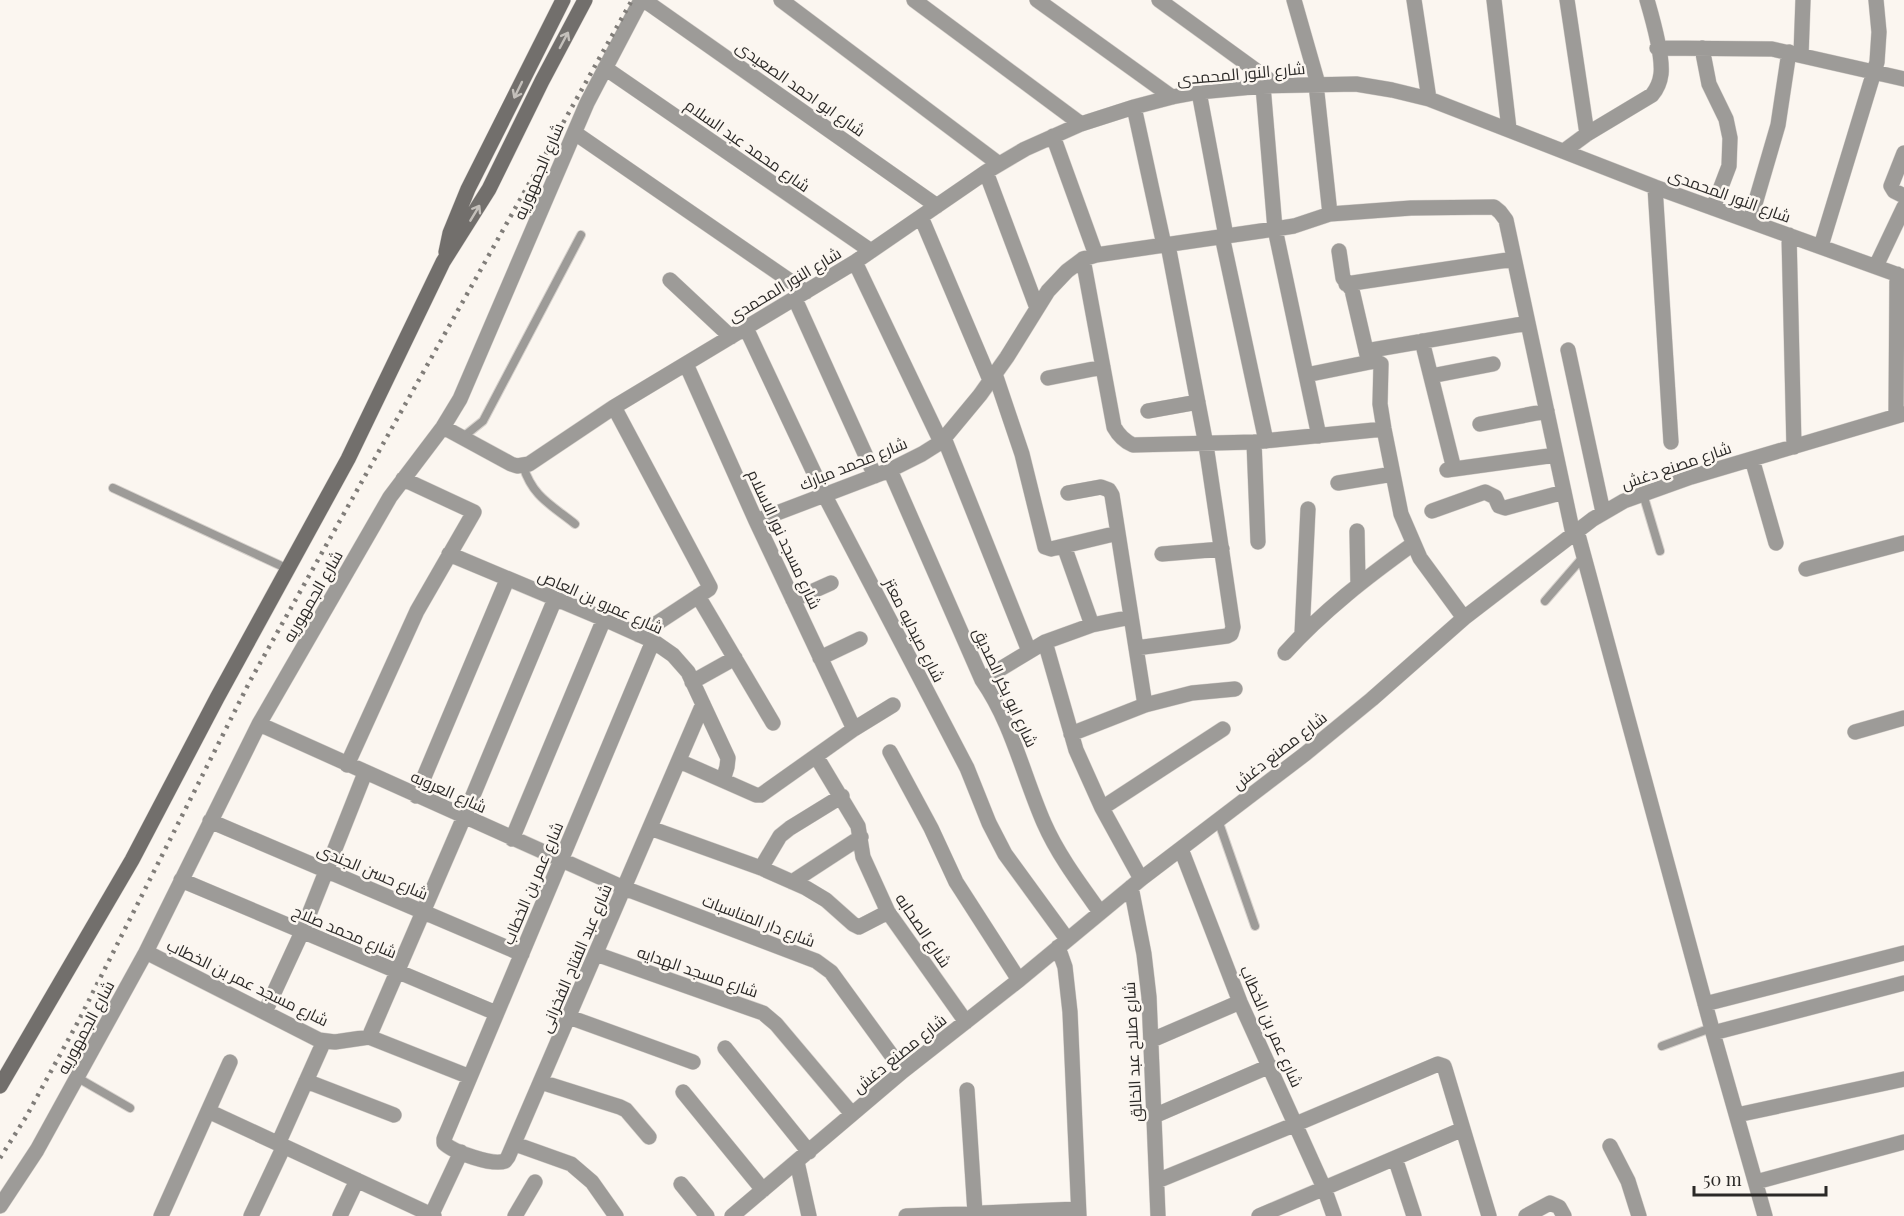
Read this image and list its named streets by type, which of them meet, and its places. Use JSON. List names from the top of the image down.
{
  "streets": {
    "main road": ["شارع الجمهوريه"],
    "street": [
      "شارع النور المحمدى",
      "شارع ابو احمد الصعيدى",
      "شارع محمد عبد السلام",
      "شارع محمد مبارك",
      "شارع مصنع دغش",
      "شارع مسجد نور الاسلام",
      "شارع عمرو بن العاص",
      "شارع صيدليه معتز",
      "شارع ابو بكر الصديق",
      "شارع العروبه",
      "شارع حسن الجندى",
      "شارع عمر بن الخطاب",
      "شارع دار المناسبات",
      "شارع الصحابه",
      "شارع محمد صلاح",
      "شارع عبد الفتاح الفخرانى",
      "شارع مسجد الهدايه",
      "شارع مسجد عمر بن الخطاب",
      "شارع صلاح عبد الخالق"
    ]
  },
  "crossings": [
    ["شارع النور المحمدى", "شارع ابو احمد الصعيدى"],
    ["شارع النور المحمدى", "شارع محمد عبد السلام"],
    ["شارع النور المحمدى", "شارع مسجد نور الاسلام"],
    ["شارع النور المحمدى", "شارع صيدليه معتز"],
    ["شارع ابو احمد الصعيدى", "شارع الجمهوريه"],
    ["شارع محمد عبد السلام", "شارع الجمهوريه"],
    ["شارع الجمهوريه", "شارع العروبه"],
    ["شارع الجمهوريه", "شارع حسن الجندى"],
    ["شارع الجمهوريه", "شارع محمد صلاح"],
    ["شارع الجمهوريه", "شارع مسجد عمر بن الخطاب"],
    ["شارع محمد مبارك", "شارع مسجد نور الاسلام"],
    ["شارع محمد مبارك", "شارع صيدليه معتز"],
    ["شارع محمد مبارك", "شارع ابو بكر الصديق"],
    ["شارع مصنع دغش", "شارع صيدليه معتز"],
    ["شارع مصنع دغش", "شارع ابو بكر الصديق"],
    ["شارع مصنع دغش", "شارع عمر بن الخطاب"],
    ["شارع مصنع دغش", "شارع دار المناسبات"],
    ["شارع مصنع دغش", "شارع الصحابه"],
    ["شارع مصنع دغش", "شارع مسجد الهدايه"],
    ["شارع مصنع دغش", "شارع صلاح عبد الخالق"],
    ["شارع عمرو بن العاص", "شارع عمر بن الخطاب"],
    ["شارع عمرو بن العاص", "شارع عبد الفتاح الفخرانى"],
    ["شارع العروبه", "شارع عمر بن الخطاب"],
    ["شارع العروبه", "شارع دار المناسبات"],
    ["شارع العروبه", "شارع عبد الفتاح الفخرانى"],
    ["شارع حسن الجندى", "شارع عمر بن الخطاب"],
    ["شارع عمر بن الخطاب", "شارع محمد صلاح"],
    ["شارع عمر بن الخطاب", "شارع عبد الفتاح الفخرانى"],
    ["شارع دار المناسبات", "شارع عبد الفتاح الفخرانى"],
    ["شارع عبد الفتاح الفخرانى", "شارع مسجد الهدايه"]
  ],
  "scale_bar": "50 m"
}
